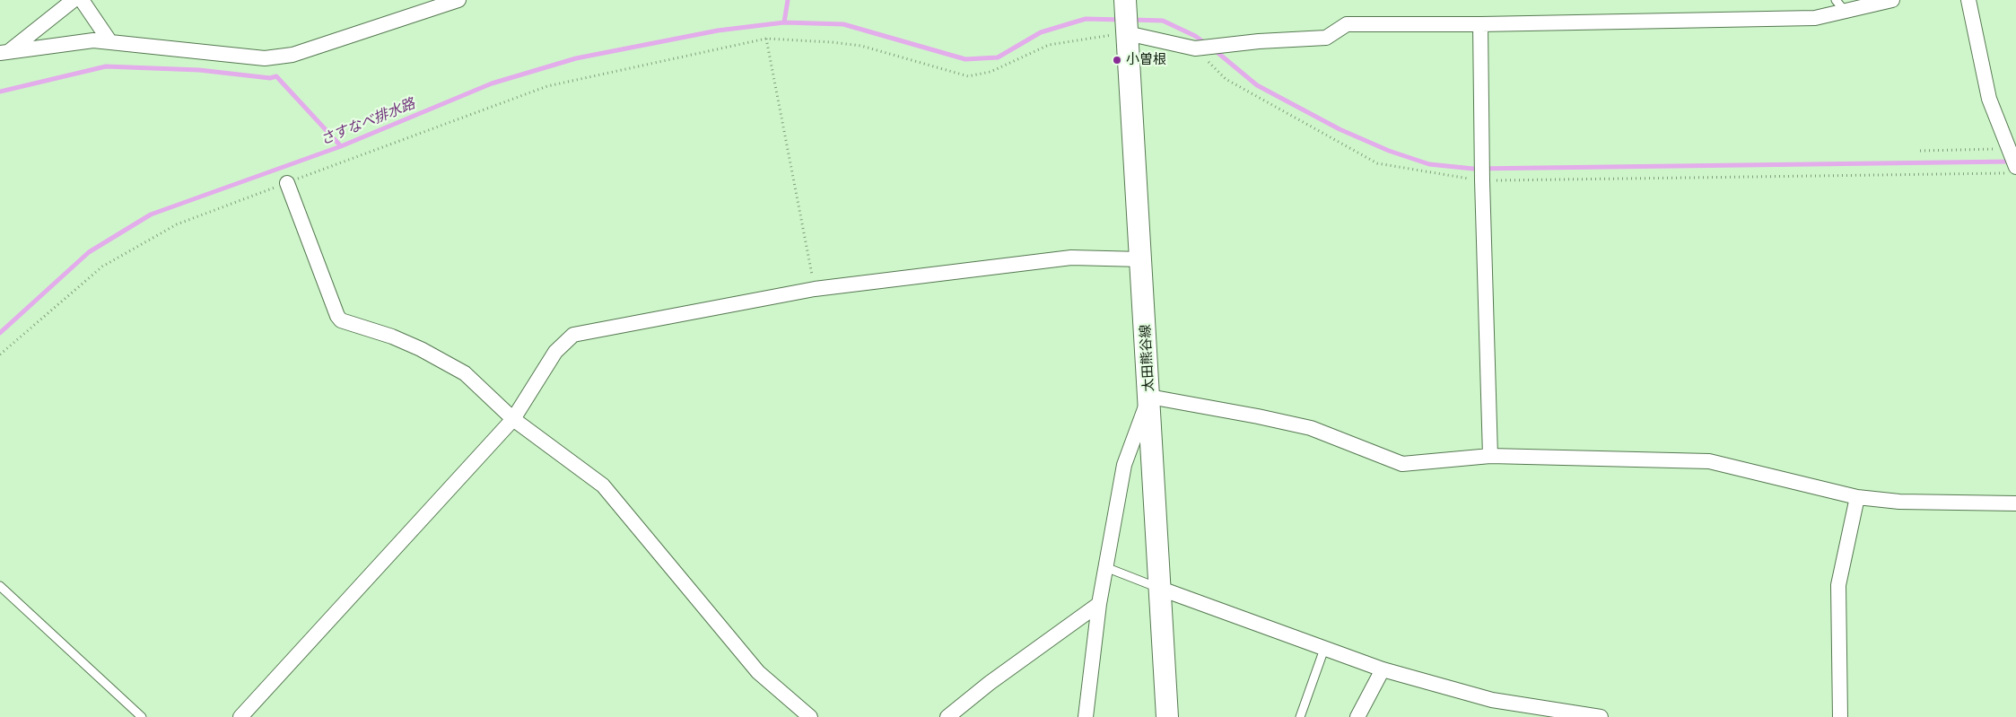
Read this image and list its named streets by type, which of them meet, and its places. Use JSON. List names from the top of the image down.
{
  "streets": {
    "main road": ["太田熊谷線"]
  },
  "water": ["さすなべ排水路"],
  "places": ["小曽根"]
}
